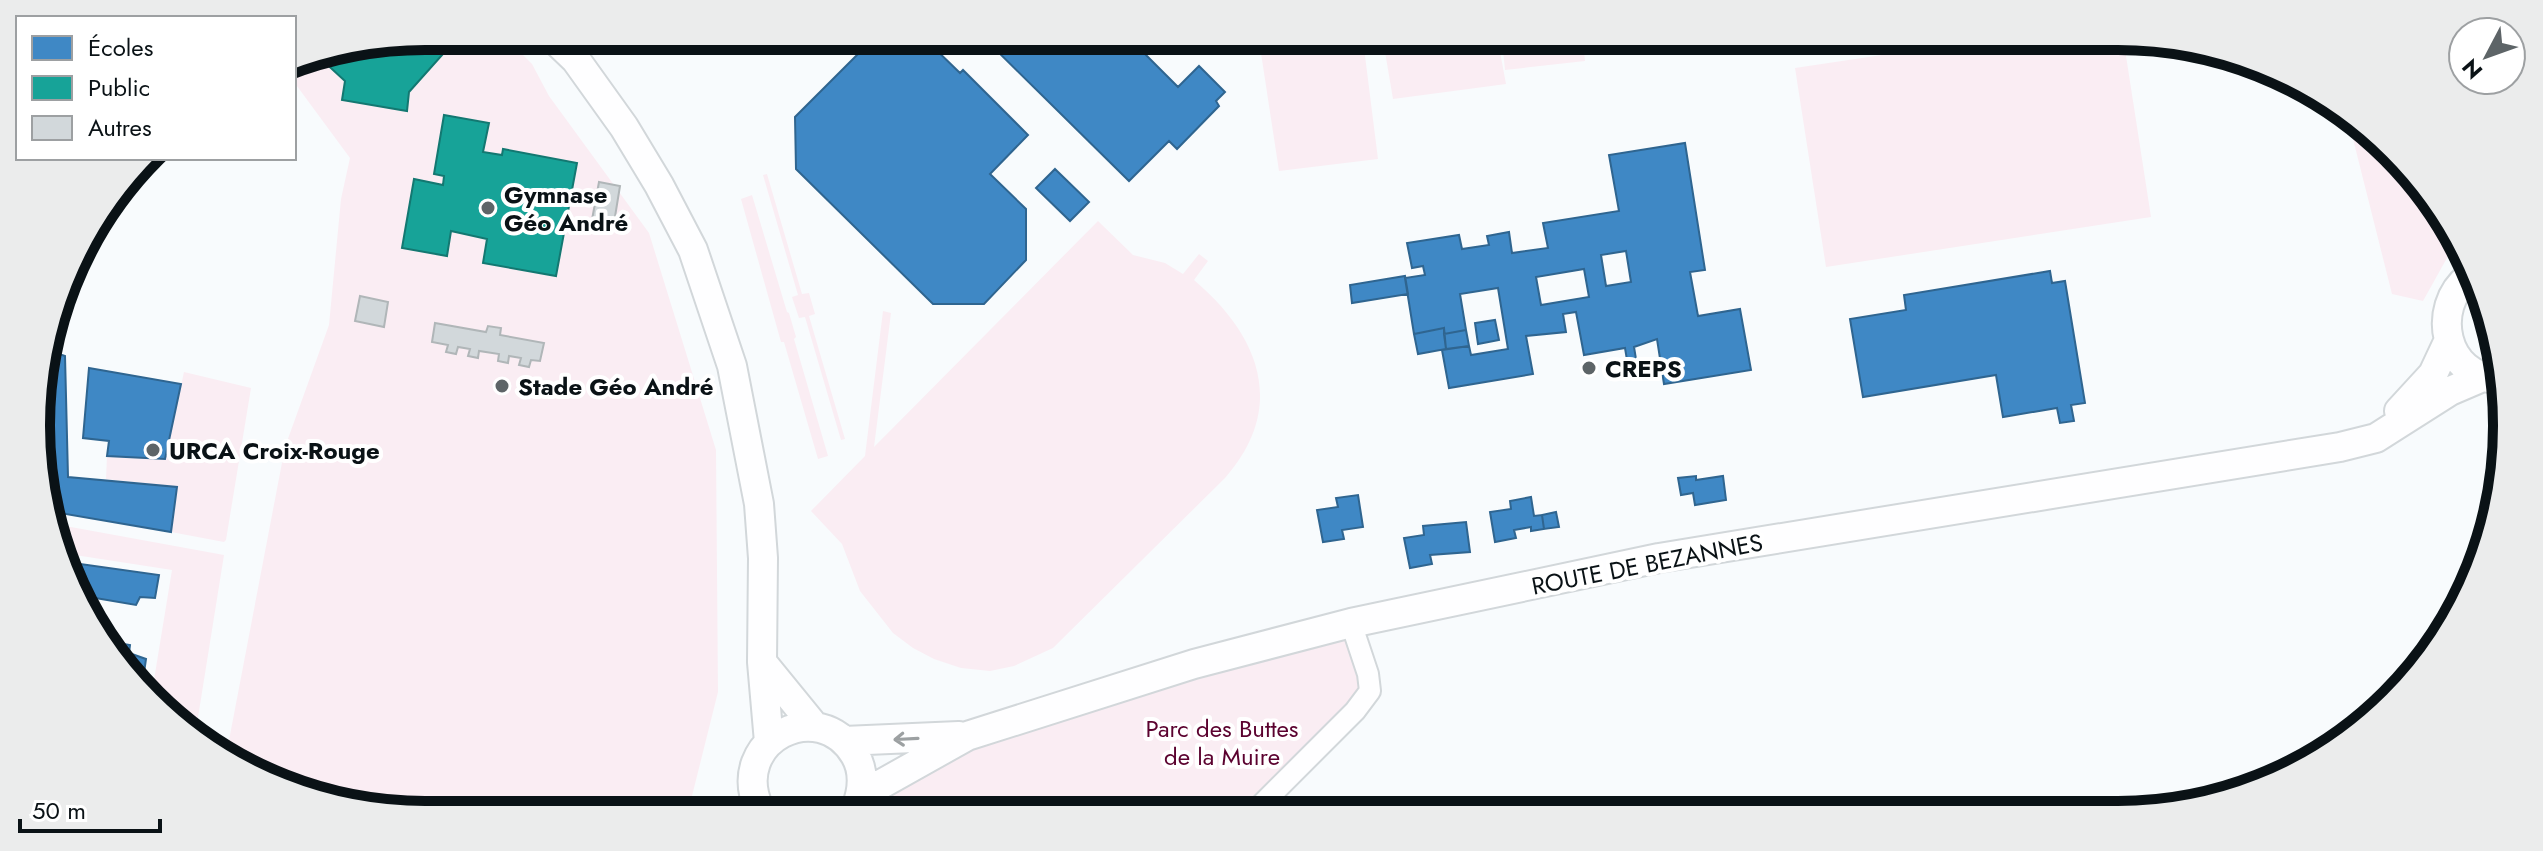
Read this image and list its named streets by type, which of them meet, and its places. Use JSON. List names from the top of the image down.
{
  "streets": {
    "street": ["ROUTE DE BEZANNES"]
  },
  "parks": ["Parc des Buttes de la Muire"],
  "places": [
    "Gymnase Géo André",
    "CREPS",
    "Stade Géo André",
    "URCA Croix-Rouge"
  ],
  "legend": ["Écoles", "Public", "Autres"],
  "scale_bar": "50 m",
  "north": "bottom left"
}
